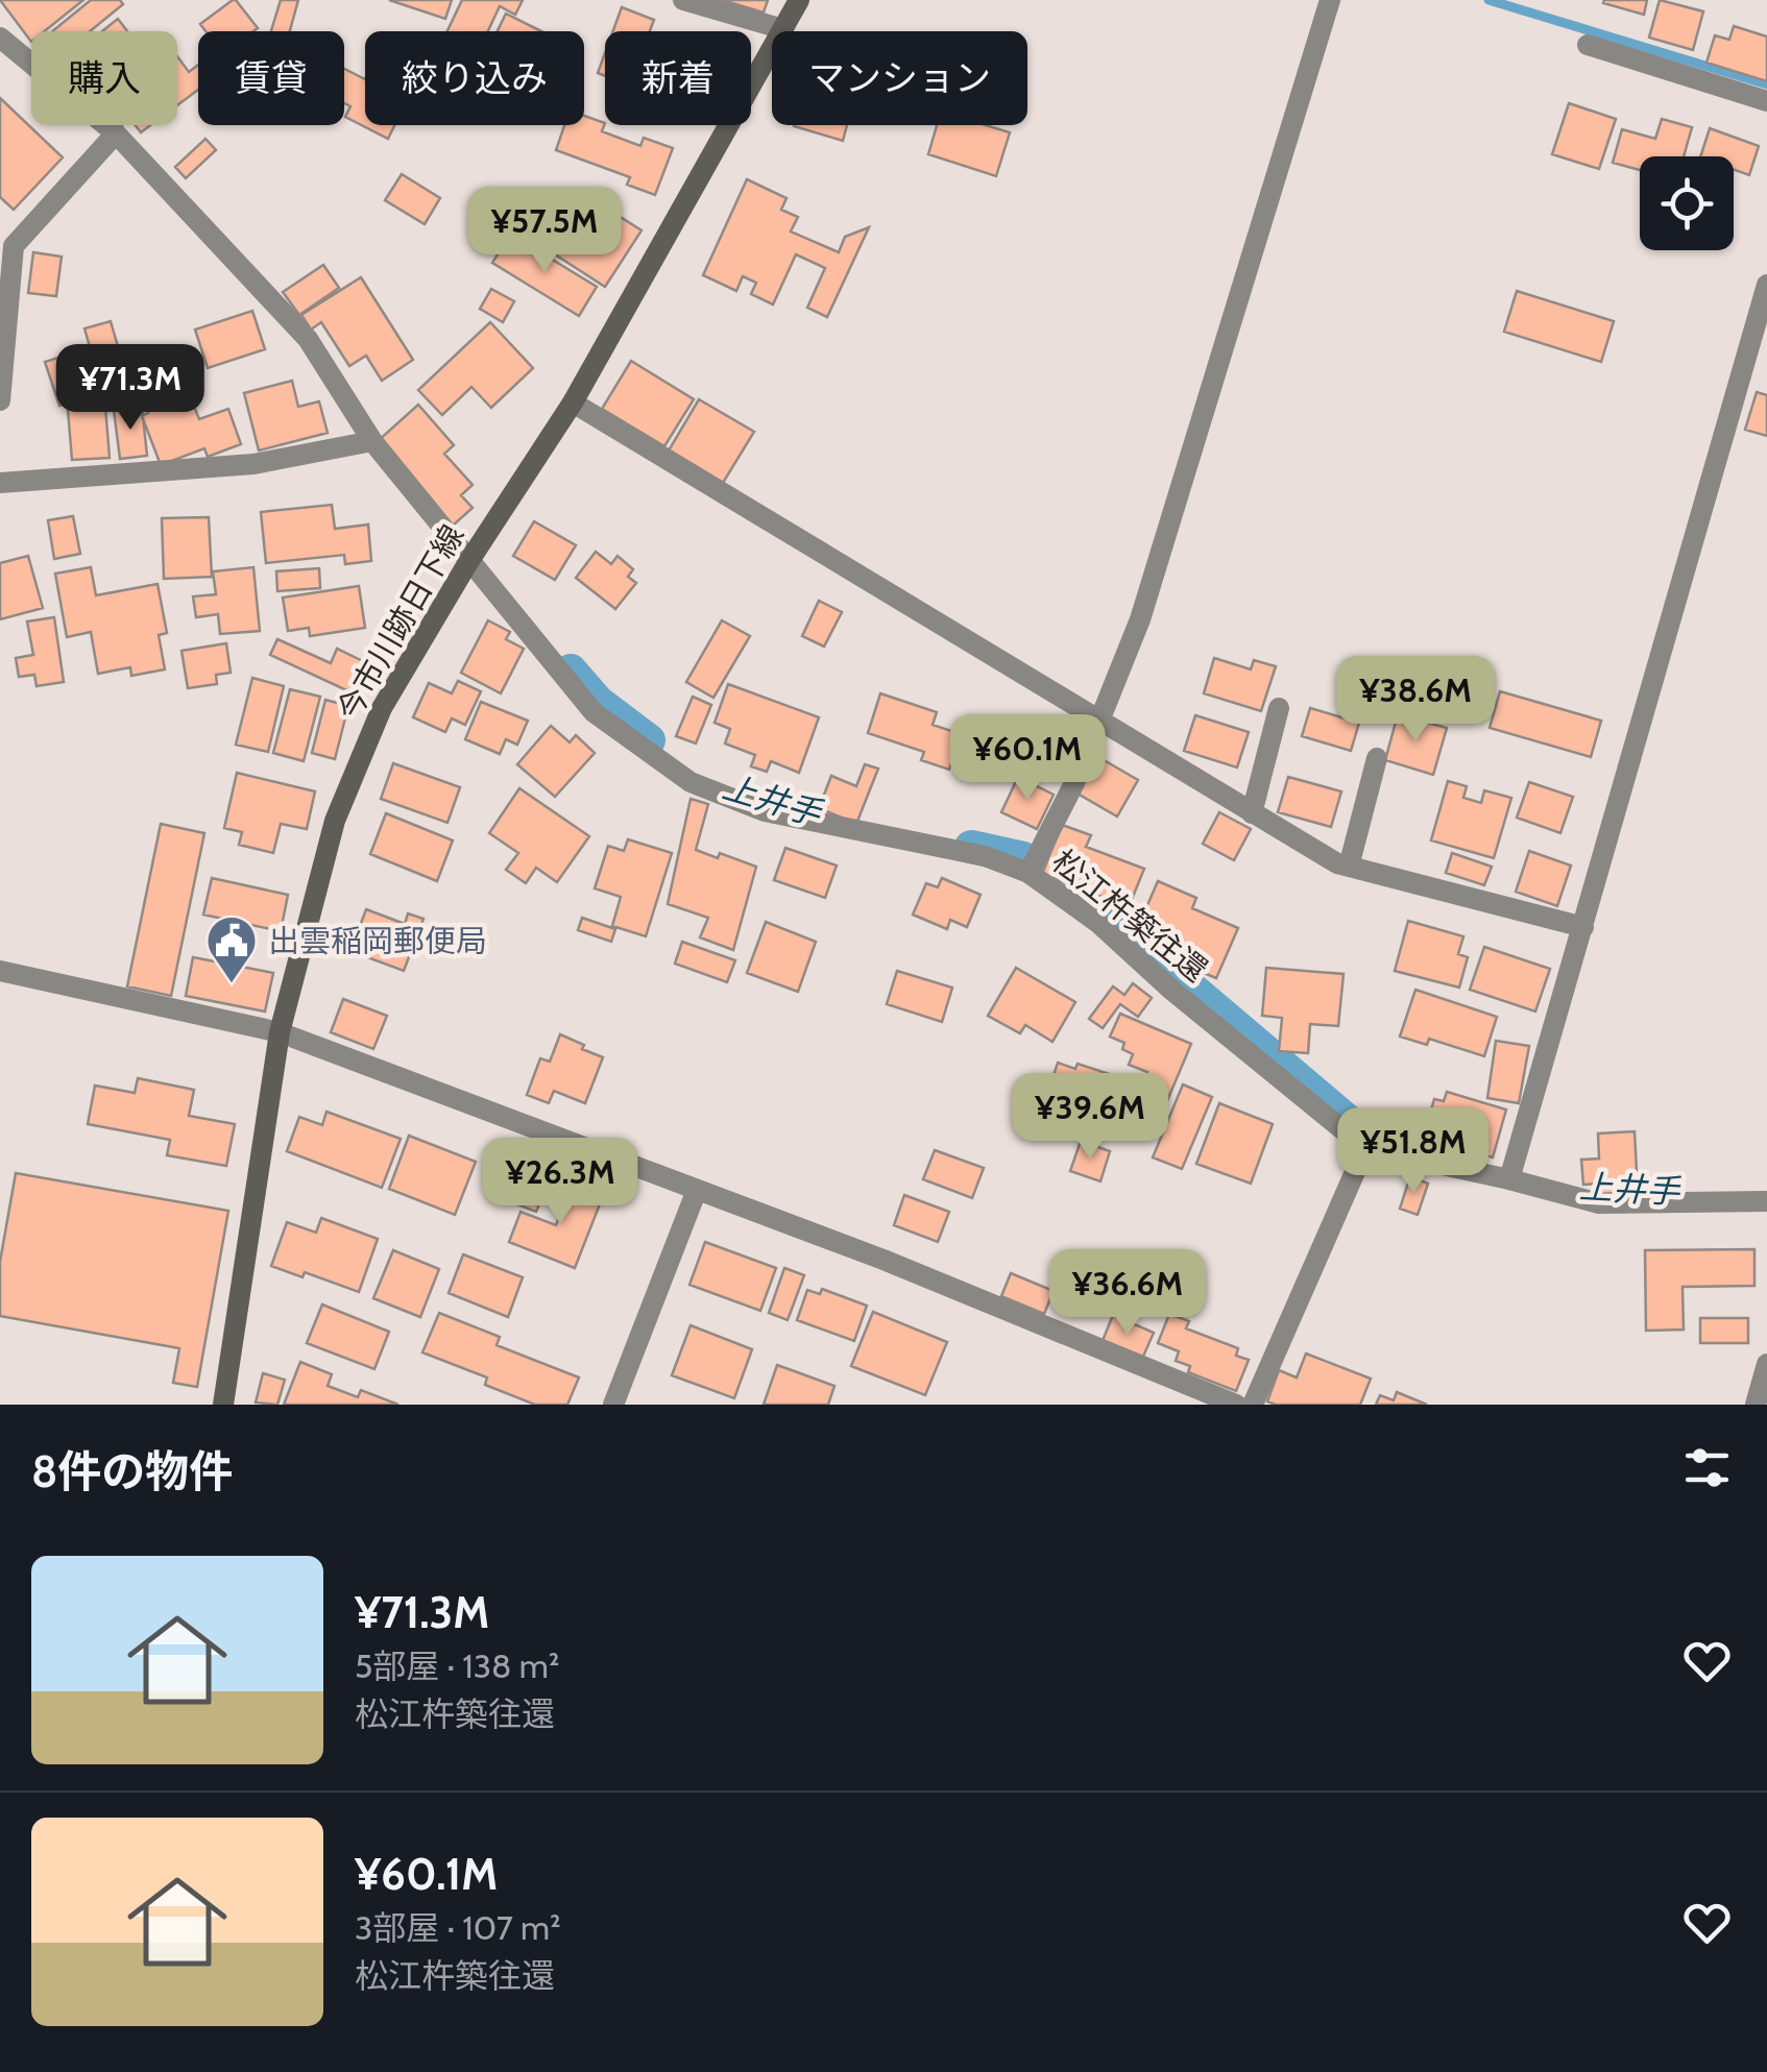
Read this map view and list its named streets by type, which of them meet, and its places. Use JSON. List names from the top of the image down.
{
  "streets": {
    "street": ["今市川跡日下線", "松江杵築往還"]
  },
  "crossings": [
    ["今市川跡日下線", "松江杵築往還"]
  ],
  "water": ["上井手"],
  "places": {
    "public building": ["出雲稲岡郵便局"]
  },
  "page": {
    "chip": [
      "購入",
      "賃貸",
      "絞り込み",
      "新着",
      "マンション"
    ],
    "price": [
      "¥57.5M",
      "¥71.3M",
      "¥38.6M",
      "¥60.1M",
      "¥39.6M",
      "¥51.8M",
      "¥26.3M",
      "¥36.6M"
    ],
    "heading": "8件の物件",
    "list": [
      {
        "name": "¥71.3M",
        "note": "5部屋 · 138 m² · 松江杵築往還"
      },
      {
        "name": "¥60.1M",
        "note": "3部屋 · 107 m² · 松江杵築往還"
      }
    ]
  }
}
